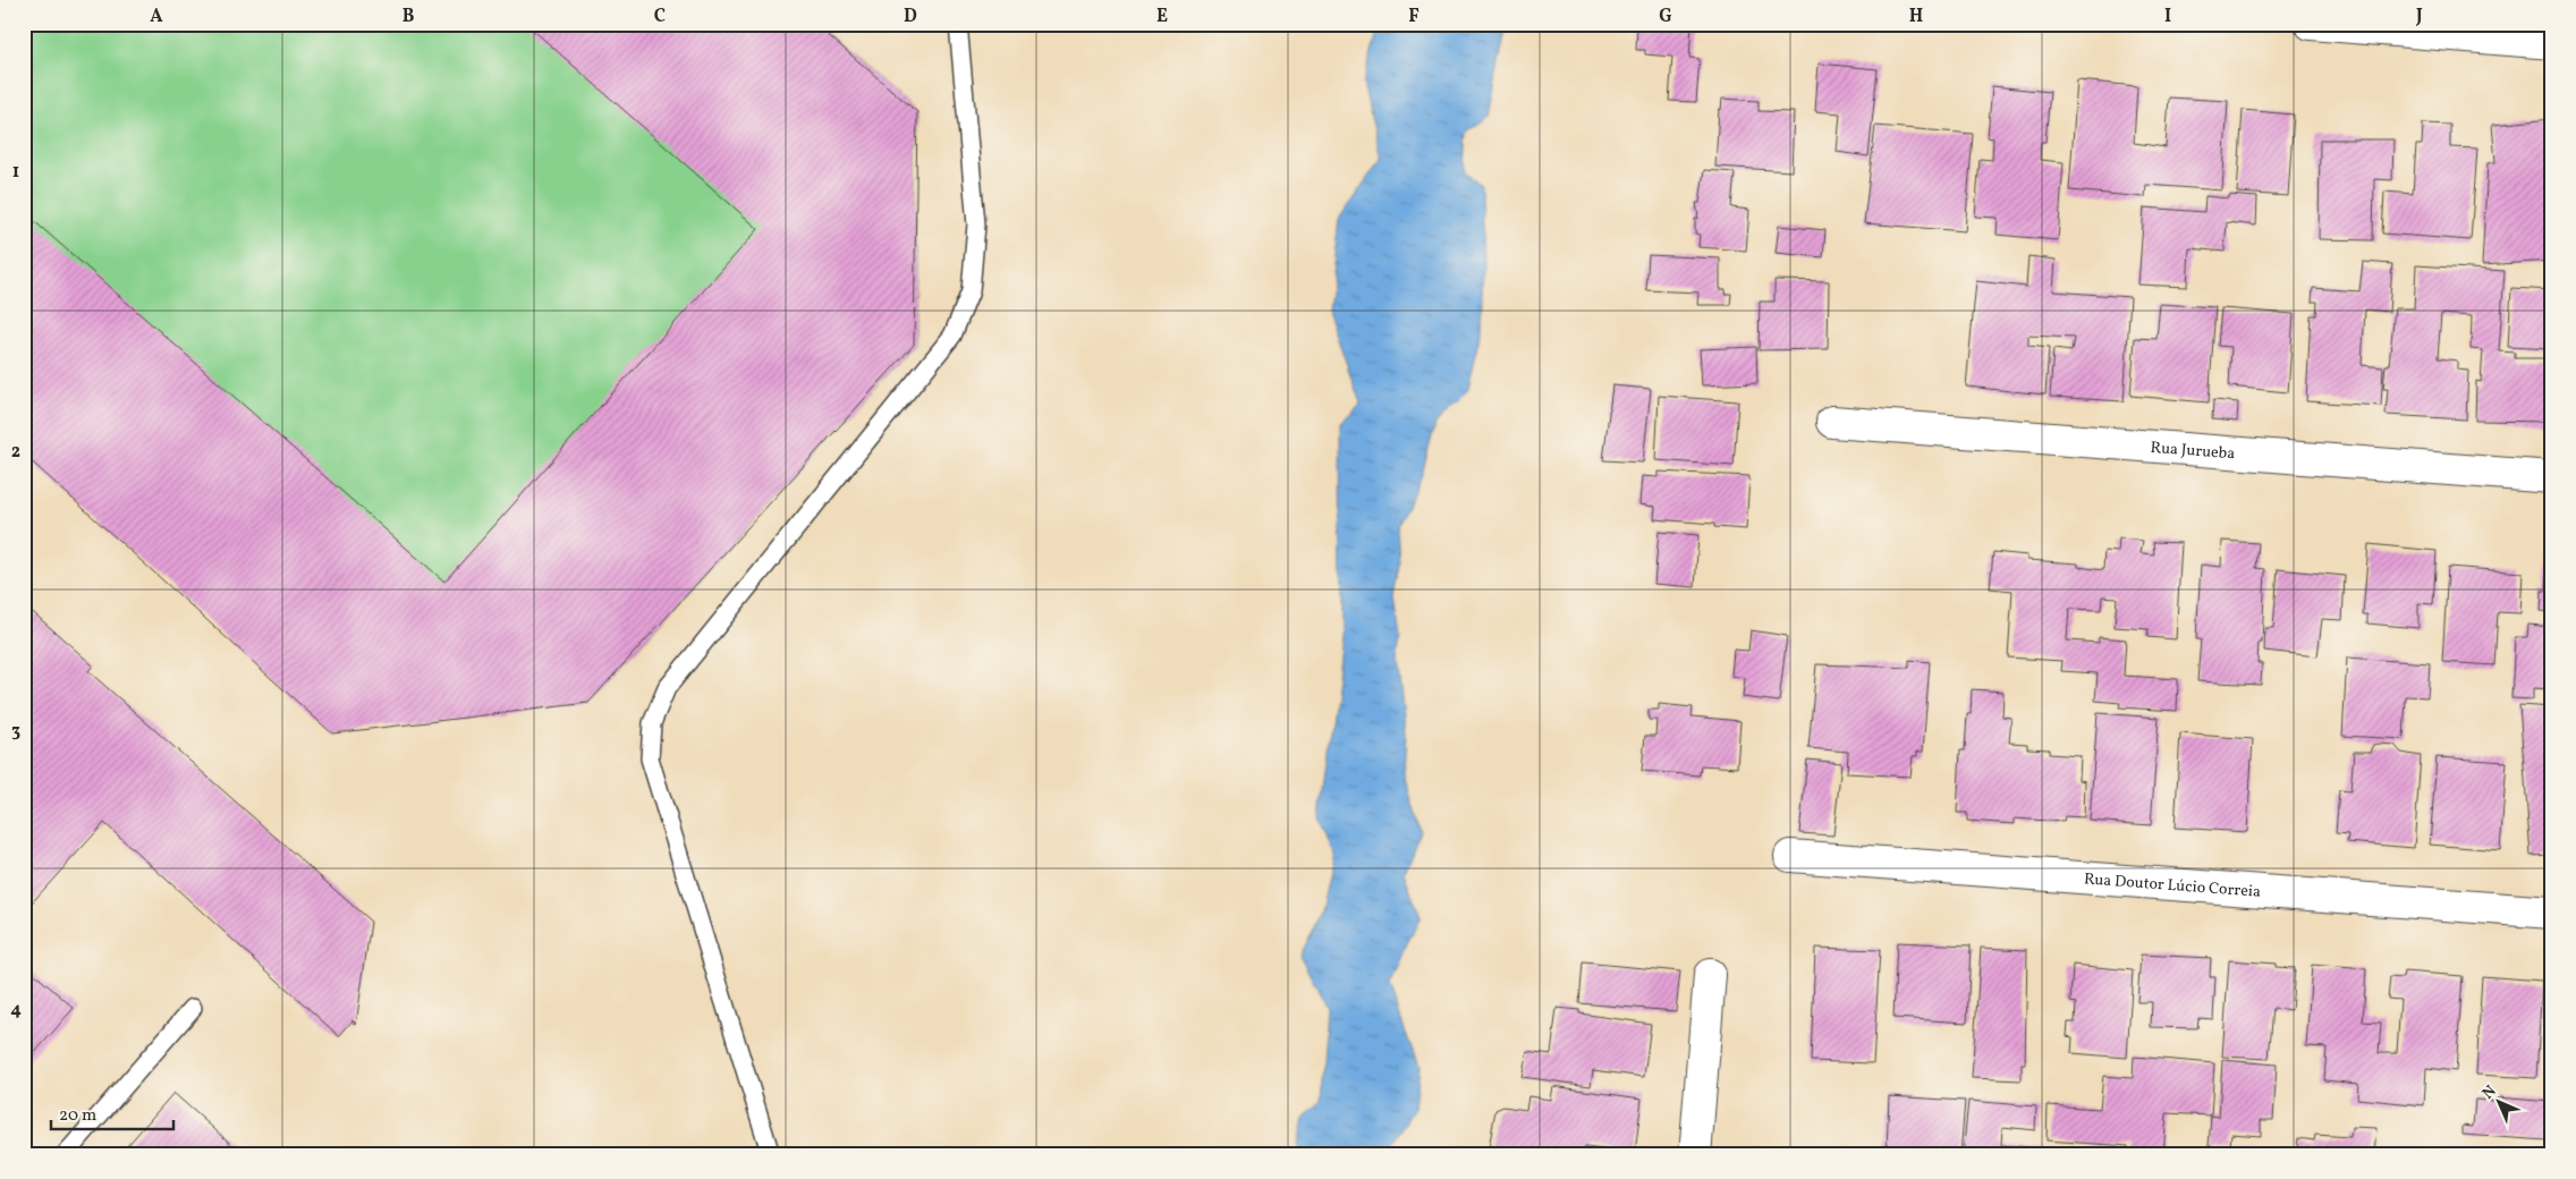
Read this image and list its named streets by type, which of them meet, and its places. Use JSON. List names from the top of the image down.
{
  "streets": {
    "street": ["Rua Jurueba", "Rua Doutor Lúcio Correia"]
  },
  "scale_bar": "20 m",
  "north": "top left",
  "grid": {
    "columns": [
      "A",
      "B",
      "C",
      "D",
      "E",
      "F",
      "G",
      "H",
      "I",
      "J"
    ],
    "rows": [
      "1",
      "2",
      "3",
      "4"
    ]
  }
}
